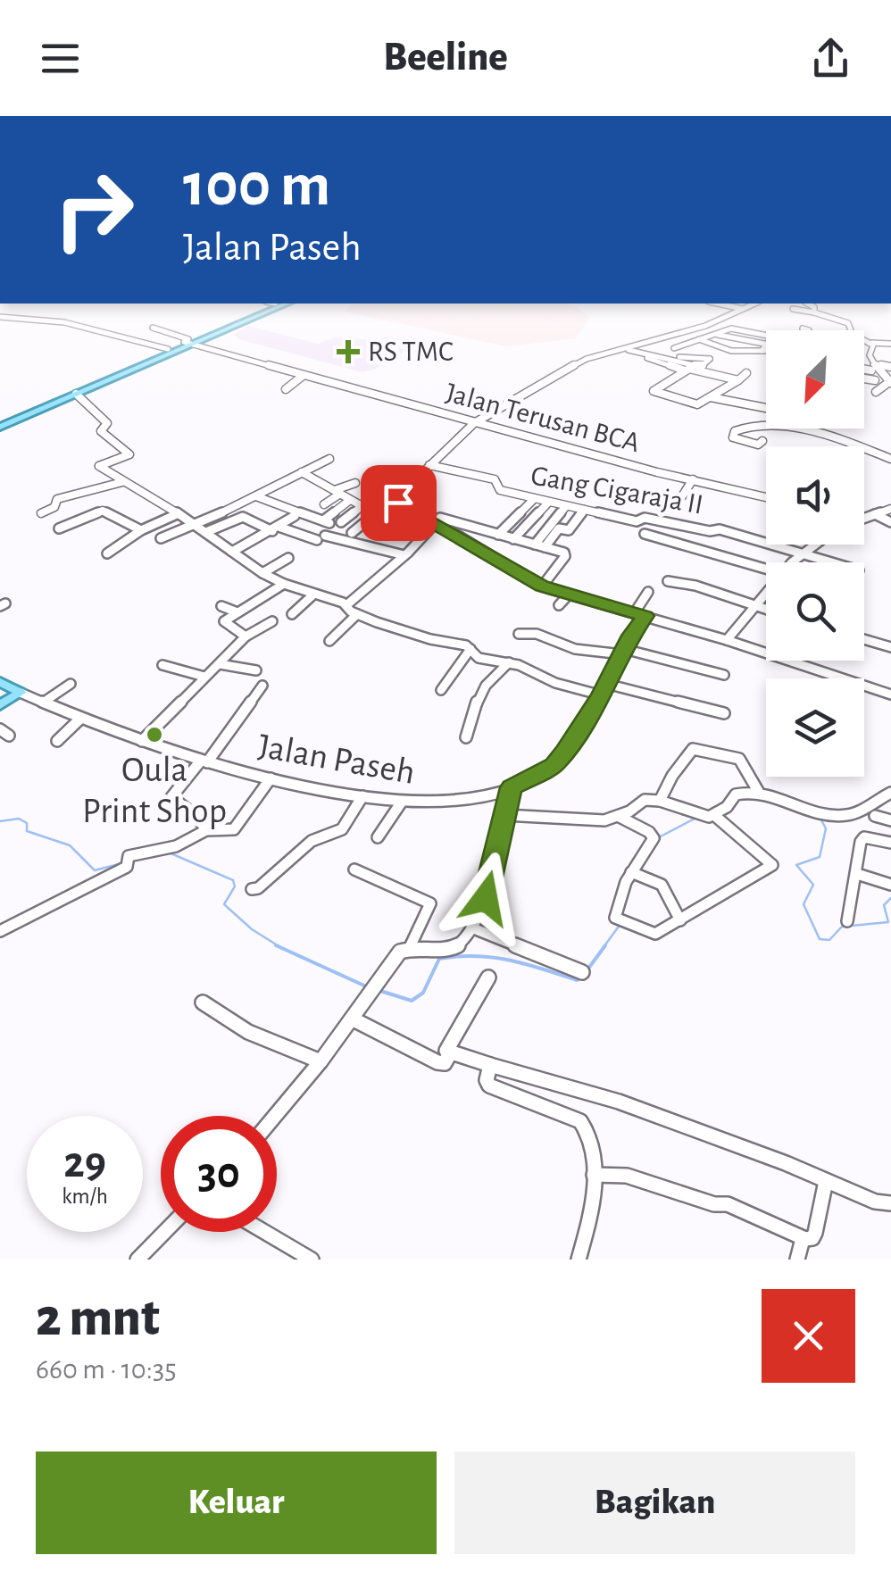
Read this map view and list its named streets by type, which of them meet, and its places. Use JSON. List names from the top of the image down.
{
  "streets": {
    "street": ["Jalan Terusan BCA", "Gang Cigaraja II", "Jalan Paseh"]
  },
  "places": {
    "health": ["RS TMC"],
    "other": ["Oula Print Shop"]
  },
  "north": "bottom left",
  "page": {
    "header": "Beeline",
    "turn": ["100 m", "Jalan Paseh"],
    "speed": "29 km/h",
    "limit": "30",
    "heading": ["2 mnt", "660 m · 10:35"],
    "buttons": ["Keluar", "Bagikan"]
  }
}
